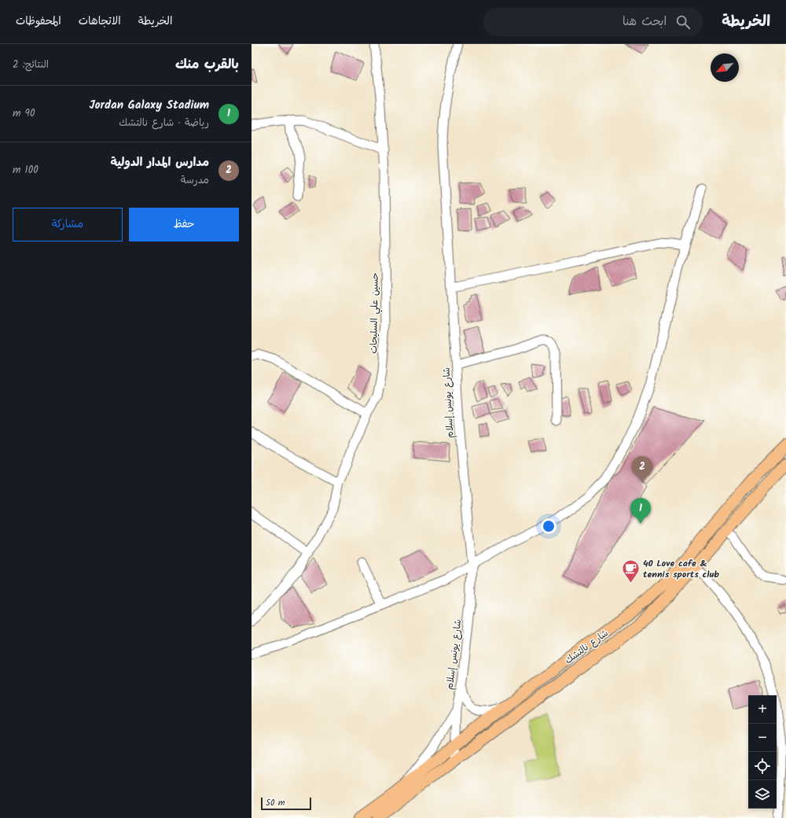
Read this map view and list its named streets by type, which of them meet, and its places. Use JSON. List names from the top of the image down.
{
  "streets": {
    "main road": ["شارع نالتشك"],
    "street": ["حسين علي السليحات", "شارع يونس إسلام"]
  },
  "crossings": [
    ["شارع يونس إسلام", "شارع نالتشك"]
  ],
  "places": {
    "cafe": ["40 Love cafe & tennis sports club"]
  },
  "scale_bar": "50 m",
  "north": "bottom left",
  "page": {
    "header": "الخريطة",
    "search": "ابحث هنا",
    "nav": ["الخريطة", "الاتجاهات", "المحفوظات"],
    "heading": ["بالقرب منك", "النتائج: 2"],
    "list": [
      {
        "mark": "1",
        "name": "Jordan Galaxy Stadium",
        "note": "رياضة · شارع نالتشك",
        "value": "90 m"
      },
      {
        "mark": "2",
        "name": "مدارس المدار الدولية",
        "note": "مدرسة",
        "value": "100 m"
      }
    ],
    "buttons": ["حفظ", "مشاركة"],
    "pins": ["2", "1"],
    "map_buttons": ["+", "−"],
    "scale": "50 m"
  }
}
